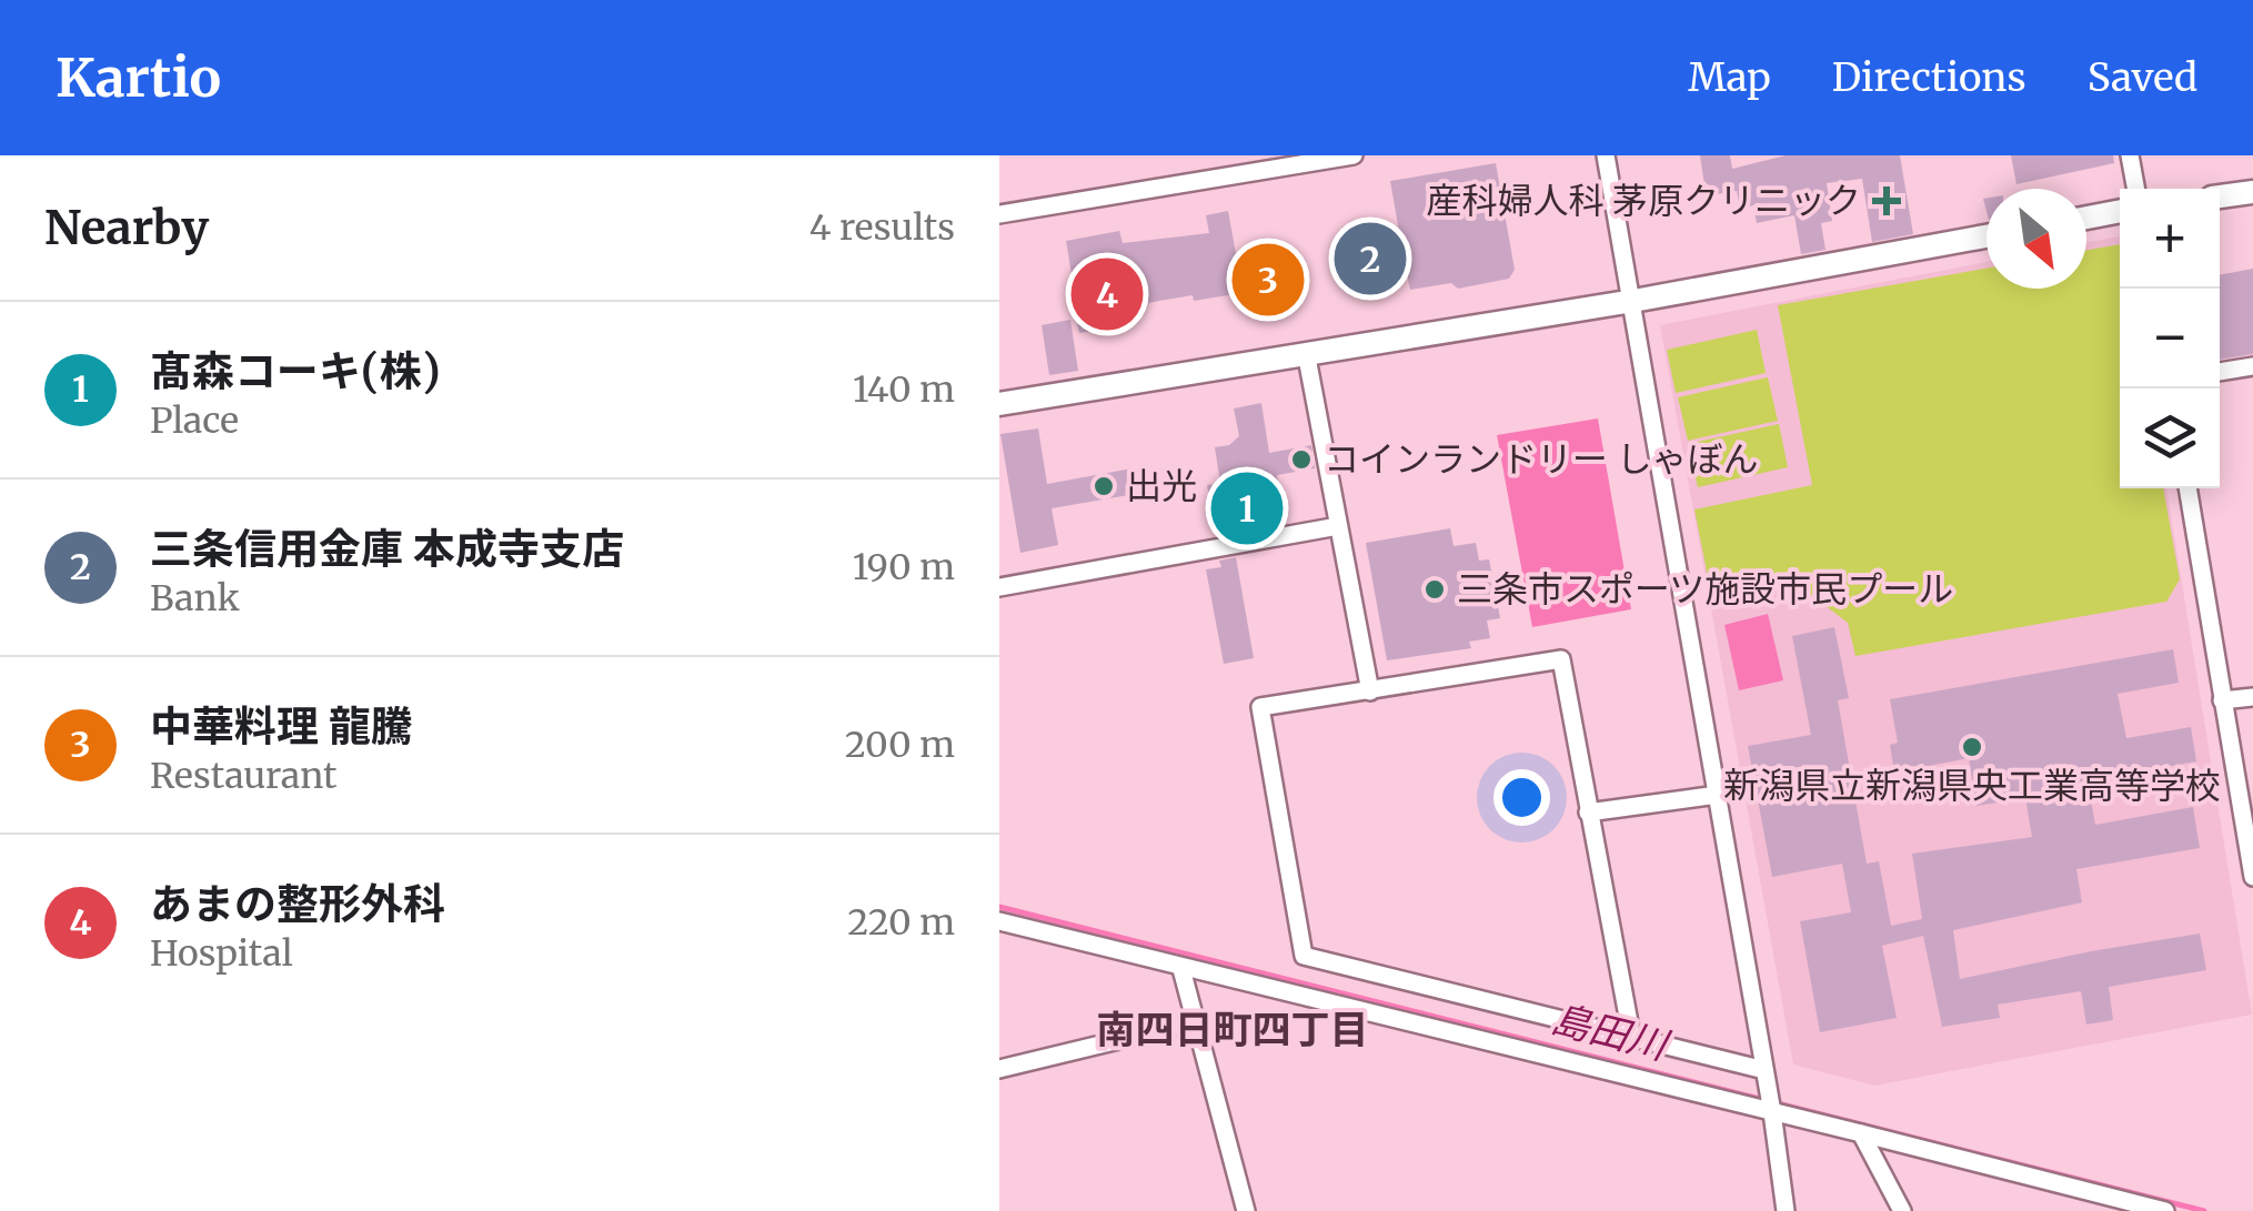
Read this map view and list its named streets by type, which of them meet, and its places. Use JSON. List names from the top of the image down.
{
  "districts": ["南四日町四丁目"],
  "water": ["島田川"],
  "places": {
    "health": ["産科婦人科 茅原クリニック"],
    "other": [
      "コインランドリー しゃぼん",
      "出光",
      "三条市スポーツ施設市民プール",
      "新潟県立新潟県央工業高等学校"
    ]
  },
  "north": "bottom right",
  "page": {
    "header": "Kartio",
    "nav": ["Map", "Directions", "Saved"],
    "heading": ["Nearby", "4 results"],
    "map_buttons": ["+", "−"],
    "pins": [
      "2",
      "3",
      "4",
      "1"
    ],
    "list": [
      {
        "mark": "1",
        "name": "髙森コーキ(株)",
        "note": "Place",
        "value": "140 m"
      },
      {
        "mark": "2",
        "name": "三条信用金庫 本成寺支店",
        "note": "Bank",
        "value": "190 m"
      },
      {
        "mark": "3",
        "name": "中華料理 龍騰",
        "note": "Restaurant",
        "value": "200 m"
      },
      {
        "mark": "4",
        "name": "あまの整形外科",
        "note": "Hospital",
        "value": "220 m"
      }
    ]
  }
}
